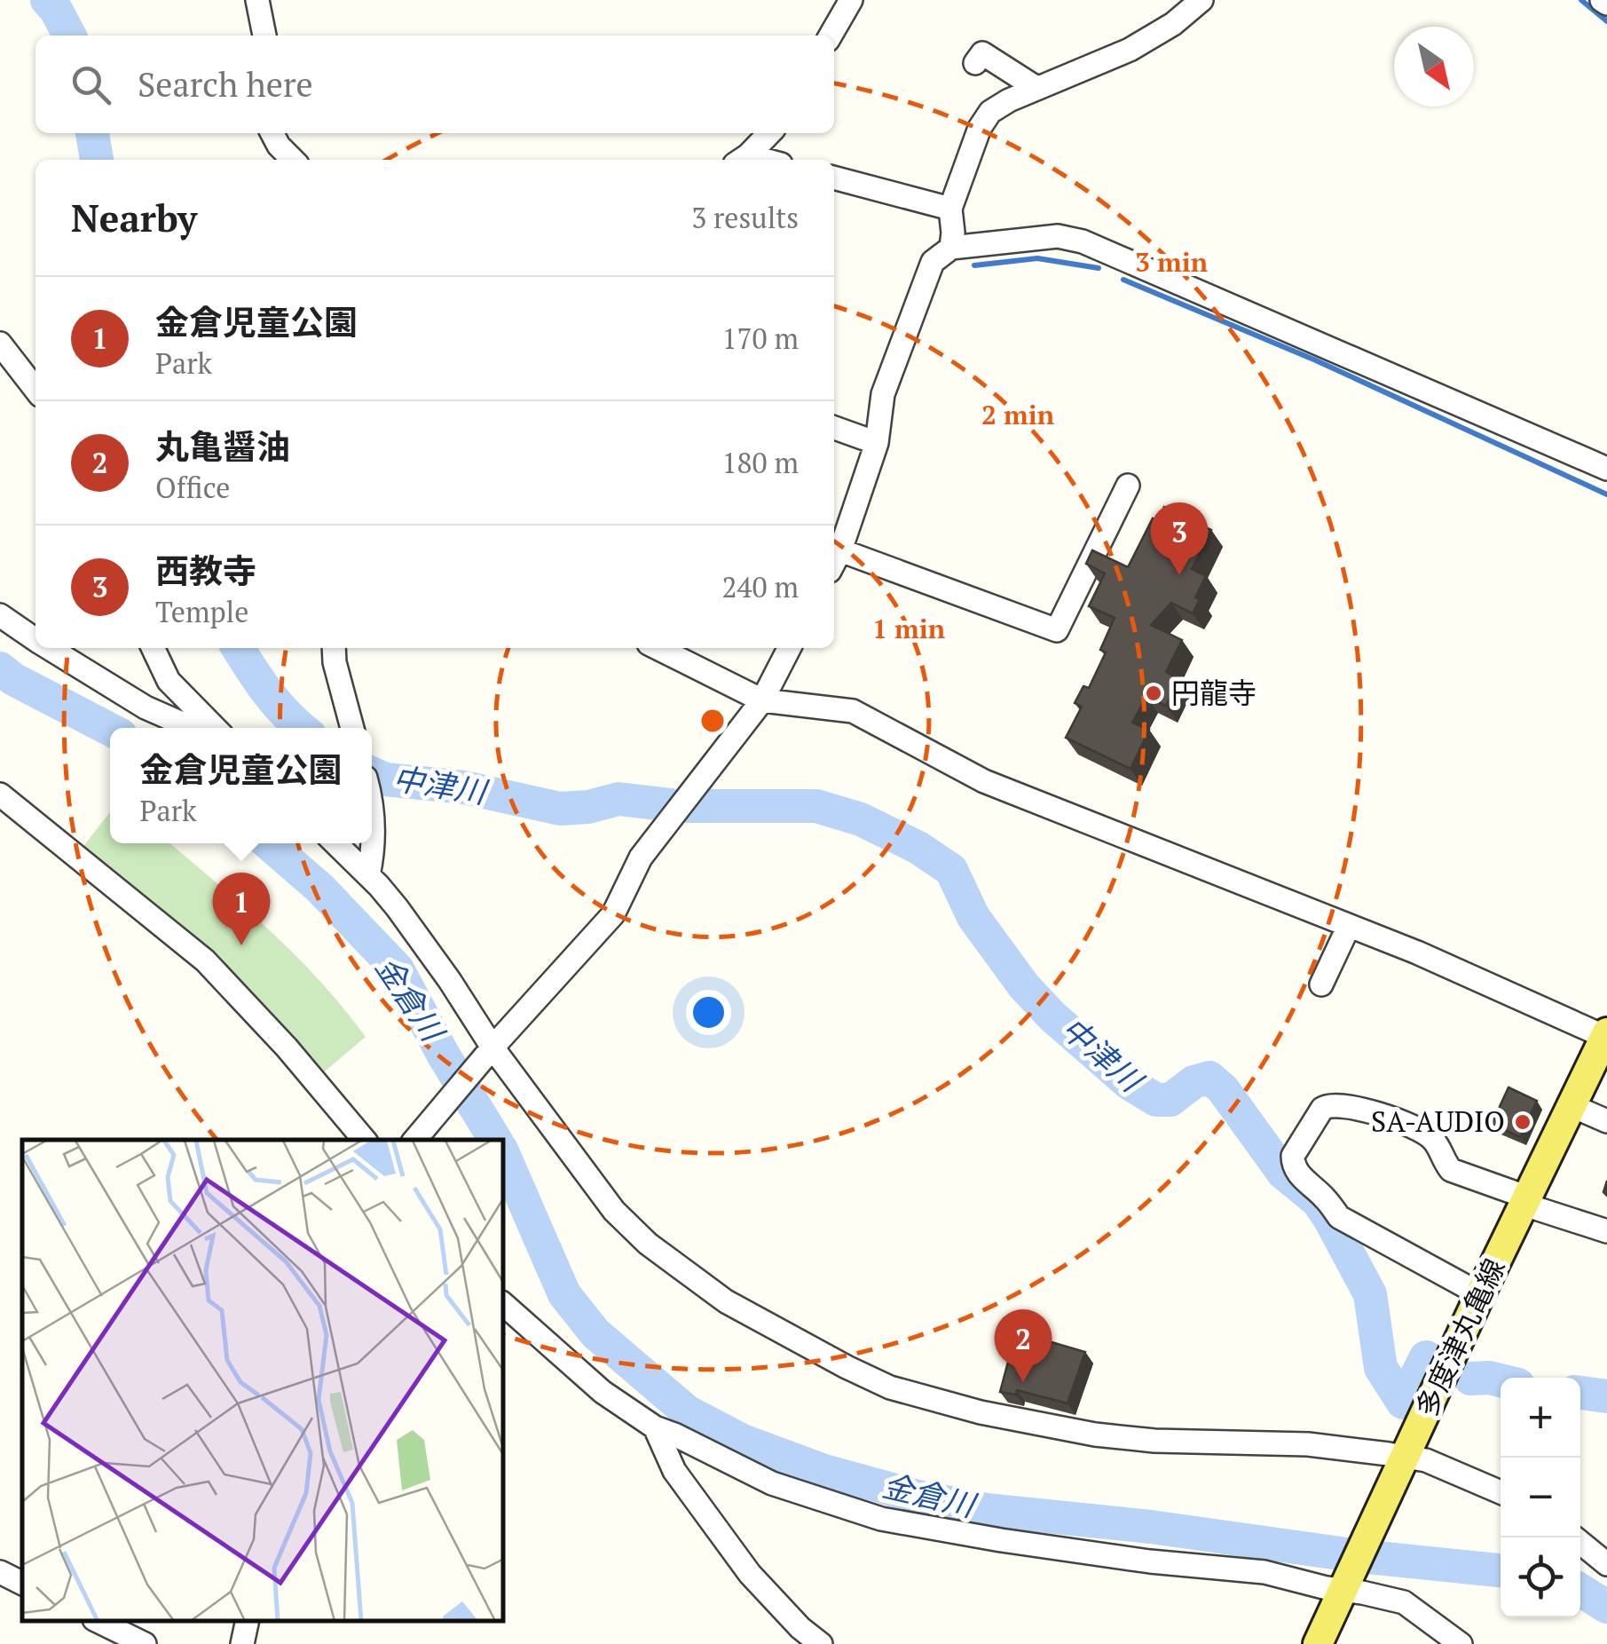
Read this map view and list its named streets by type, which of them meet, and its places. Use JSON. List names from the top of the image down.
{
  "streets": {
    "main road": ["多度津丸亀線"]
  },
  "water": ["中津川", "金倉川"],
  "places": ["円龍寺", "SA-AUDIO"],
  "north": "bottom right",
  "page": {
    "search": "Search here",
    "heading": ["Nearby", "3 results"],
    "list": [
      {
        "mark": "1",
        "name": "金倉児童公園",
        "note": "Park",
        "value": "170 m"
      },
      {
        "mark": "2",
        "name": "丸亀醤油",
        "note": "Office",
        "value": "180 m"
      },
      {
        "mark": "3",
        "name": "西教寺",
        "note": "Temple",
        "value": "240 m"
      }
    ],
    "pins": ["3", "1", "2"],
    "popup": ["金倉児童公園", "Park"],
    "map_buttons": ["+", "−"]
  },
  "rings": ["3 min", "2 min", "1 min"]
}
